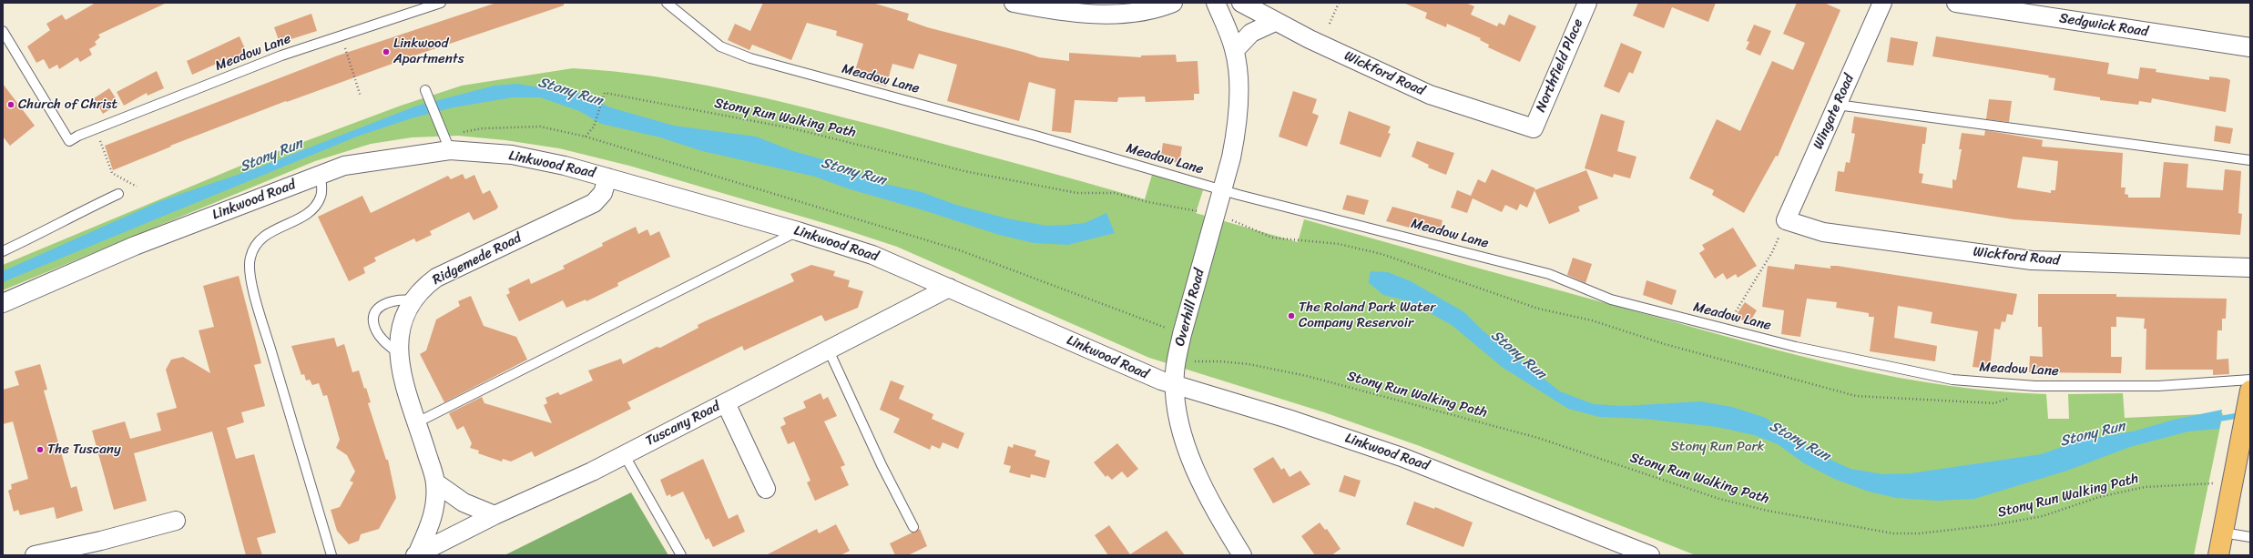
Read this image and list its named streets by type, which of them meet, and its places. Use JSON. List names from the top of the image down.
{
  "streets": {
    "street": [
      "Sedgwick Road",
      "Northfield Place",
      "Wickford Road",
      "Wingate Road",
      "Linkwood Road",
      "Ridgemede Road",
      "Overhill Road",
      "Tuscany Road"
    ],
    "lane": ["Meadow Lane"],
    "path": ["Stony Run Walking Path"]
  },
  "crossings": [
    ["Meadow Lane", "Stony Run Walking Path"],
    ["Meadow Lane", "Overhill Road"],
    ["Northfield Place", "Wickford Road"],
    ["Wickford Road", "Wingate Road"],
    ["Stony Run Walking Path", "Overhill Road"],
    ["Linkwood Road", "Ridgemede Road"],
    ["Linkwood Road", "Overhill Road"],
    ["Linkwood Road", "Tuscany Road"],
    ["Ridgemede Road", "Tuscany Road"]
  ],
  "water": ["Stony Run"],
  "parks": ["Stony Run Park"],
  "places": [
    "Linkwood Apartments",
    "Church of Christ",
    "The Roland Park Water Company Reservoir",
    "The Tuscany"
  ]
}
